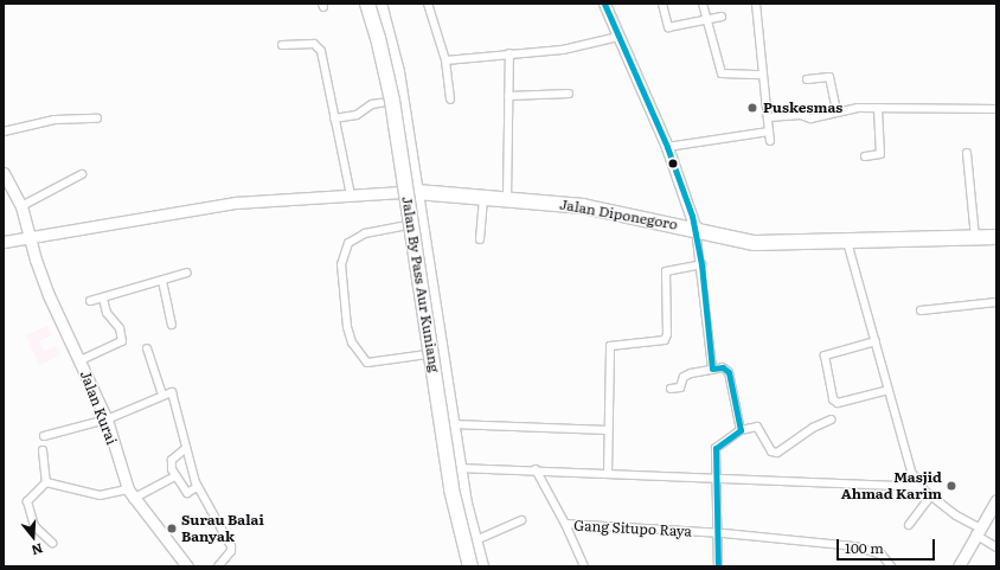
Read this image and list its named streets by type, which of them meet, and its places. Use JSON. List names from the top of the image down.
{
  "streets": {
    "highway": ["Jalan Diponegoro", "Jalan By Pass Aur Kuniang"],
    "street": ["Jalan Kurai", "Gang Situpo Raya"]
  },
  "crossings": [
    ["Jalan Diponegoro", "Jalan By Pass Aur Kuniang"]
  ],
  "places": ["Puskesmas", "Masjid Ahmad Karim", "Surau Balai Banyak"],
  "scale_bar": "100 m",
  "north": "bottom"
}
